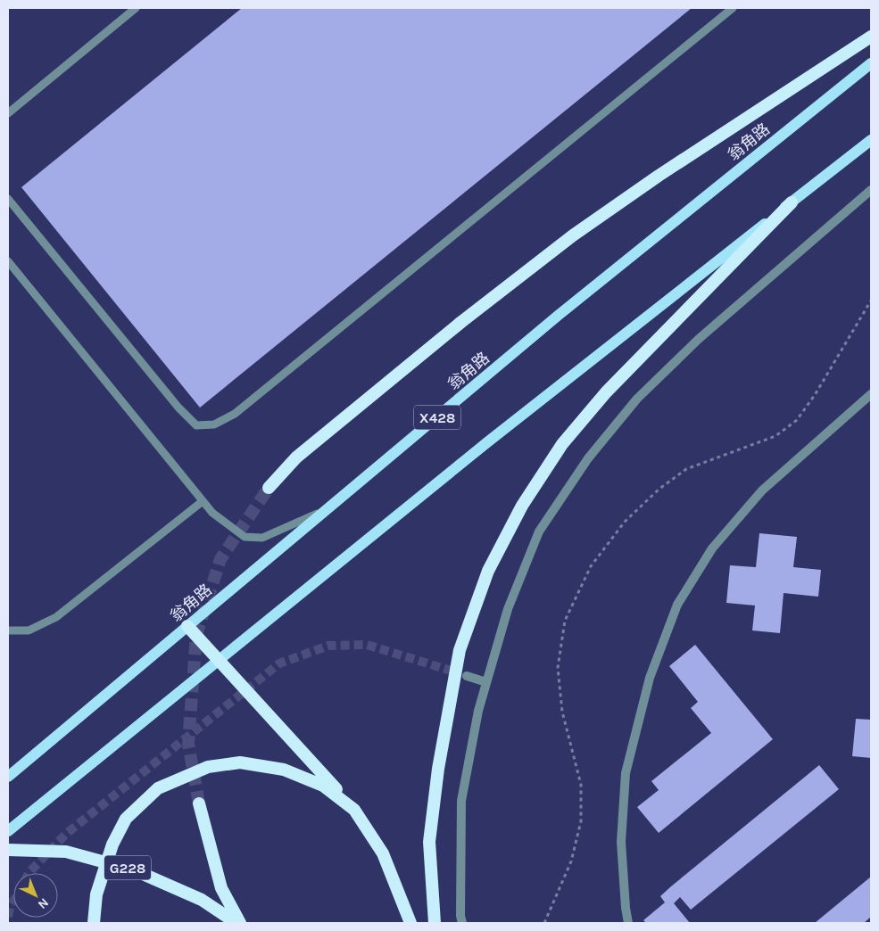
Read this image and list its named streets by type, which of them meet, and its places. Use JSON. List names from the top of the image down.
{
  "streets": {
    "highway": ["G228"],
    "main road": ["翁角路", "X428"]
  },
  "north": "bottom right"
}
